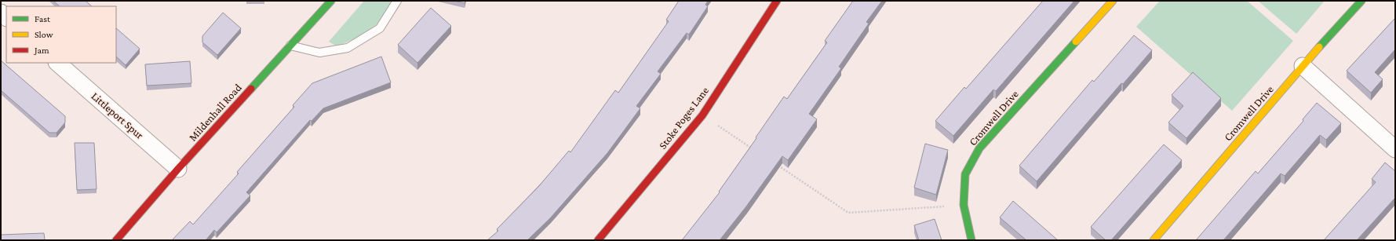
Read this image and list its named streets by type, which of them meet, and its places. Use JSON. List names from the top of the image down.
{
  "streets": {
    "street": [
      "Mildenhall Road",
      "Cromwell Drive",
      "Littleport Spur",
      "Stoke Poges Lane"
    ]
  },
  "crossings": [
    ["Mildenhall Road", "Littleport Spur"]
  ],
  "legend": ["Fast", "Slow", "Jam"]
}
